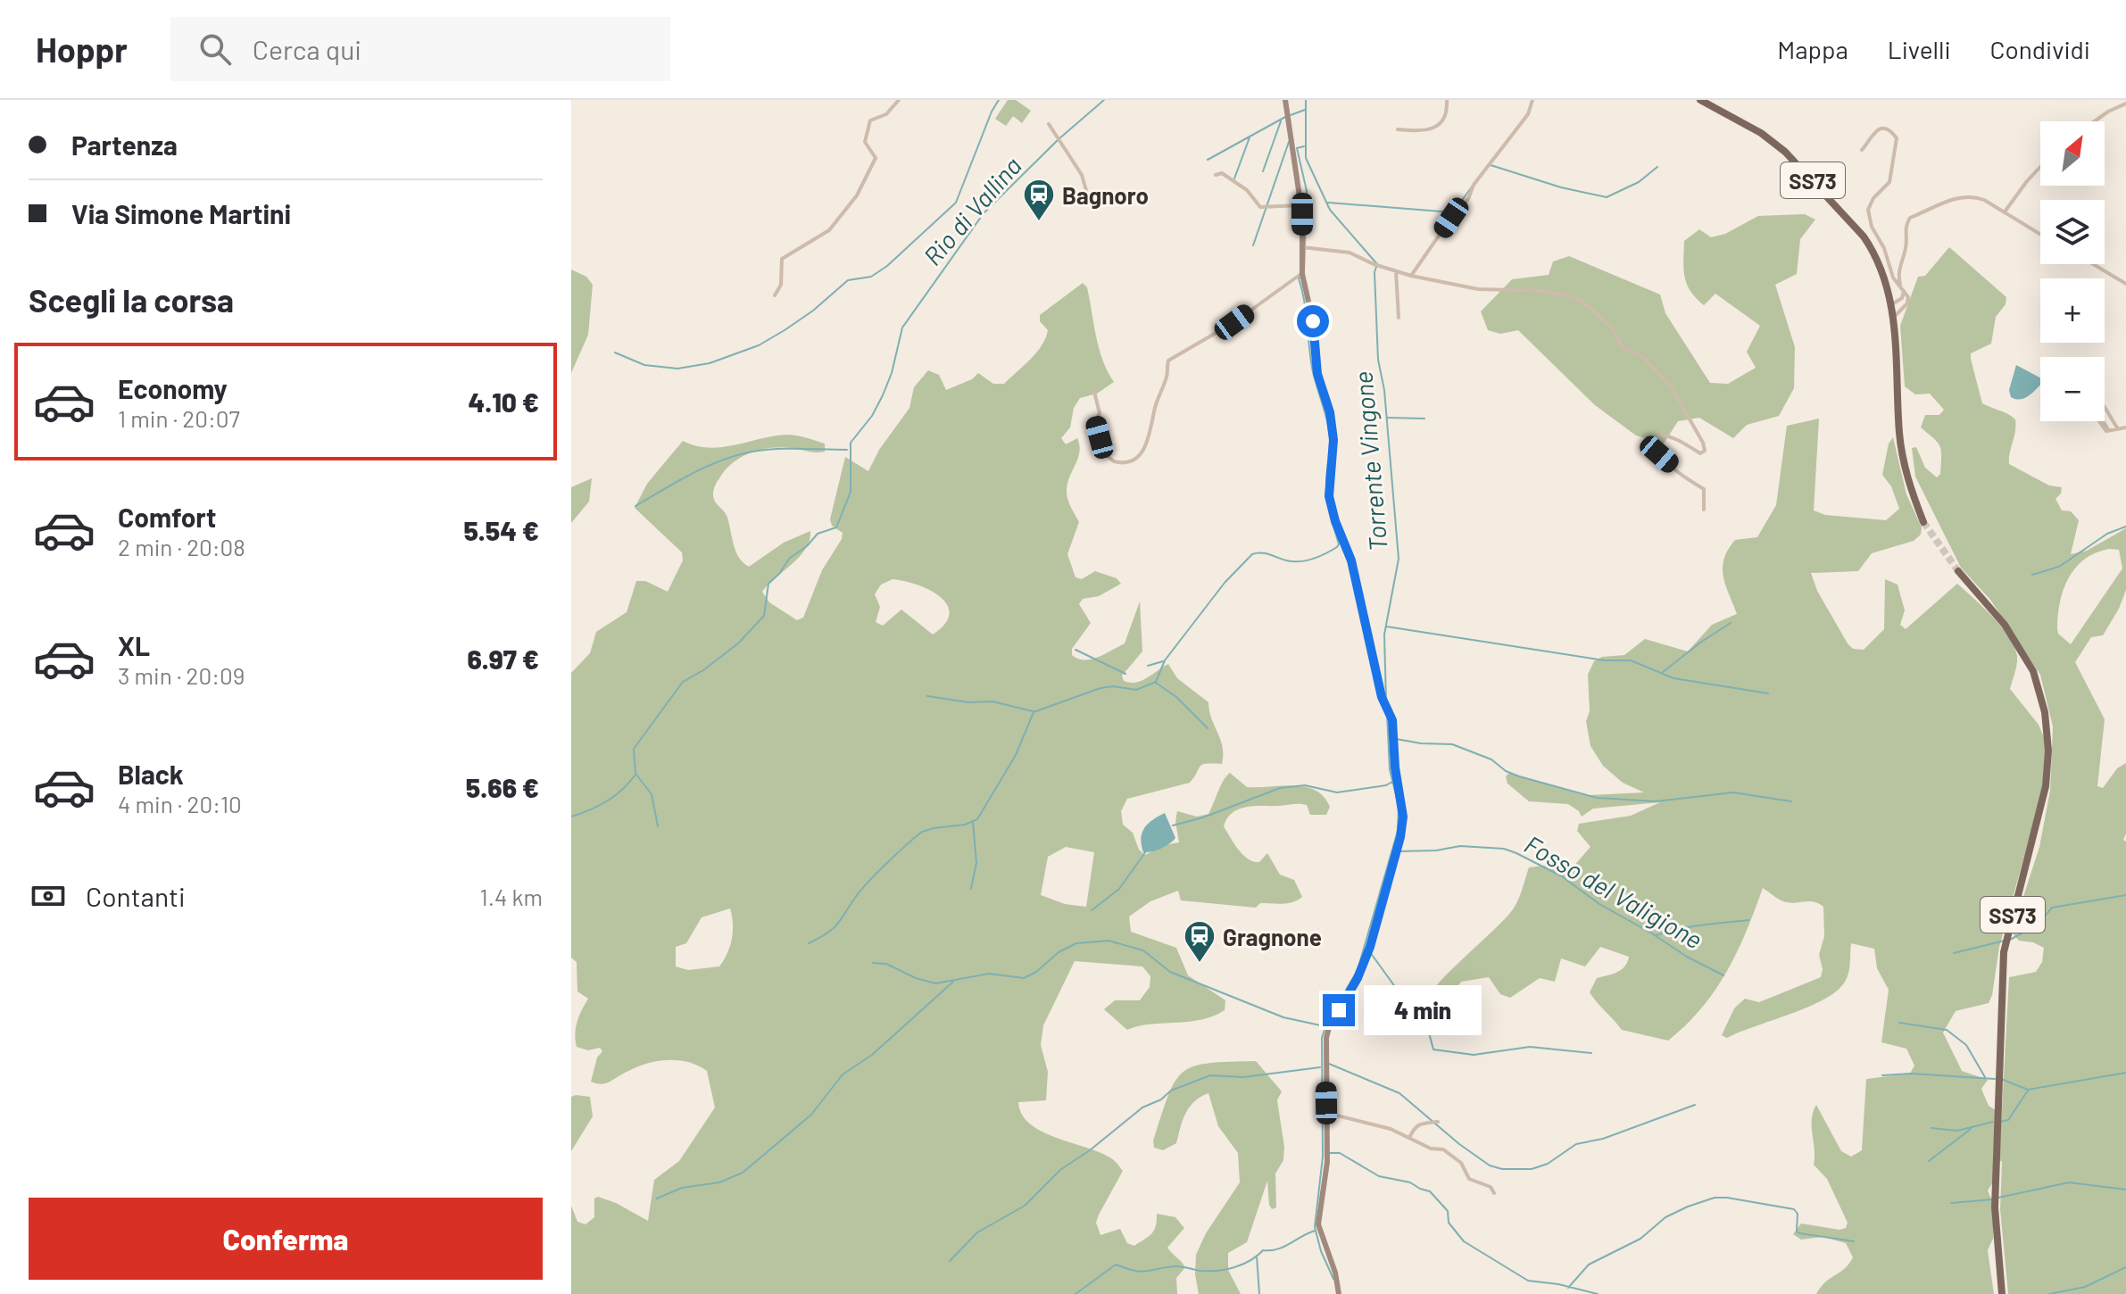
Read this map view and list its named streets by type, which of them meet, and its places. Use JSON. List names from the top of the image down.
{
  "streets": {
    "main road": ["SS73"]
  },
  "water": ["Rio di Vallina", "Torrente Vingone", "Fosso del Valigione"],
  "places": {
    "station": ["Bagnoro", "Gragnone"]
  },
  "north": "top right",
  "page": {
    "header": "Hoppr",
    "search": "Cerca qui",
    "nav": ["Mappa", "Livelli", "Condividi"],
    "banner": ["Partenza", "Via Simone Martini"],
    "map_buttons": ["+", "−"],
    "heading": "Scegli la corsa",
    "list": [
      {
        "name": "Economy",
        "note": "1 min · 20:07",
        "value": "4.10 €"
      },
      {
        "name": "Comfort",
        "note": "2 min · 20:08",
        "value": "5.54 €"
      },
      {
        "name": "XL",
        "note": "3 min · 20:09",
        "value": "6.97 €"
      },
      {
        "name": "Black",
        "note": "4 min · 20:10",
        "value": "5.66 €"
      }
    ],
    "pay": ["Contanti", "1.4 km"],
    "bubble": "4 min",
    "buttons": "Conferma"
  }
}
